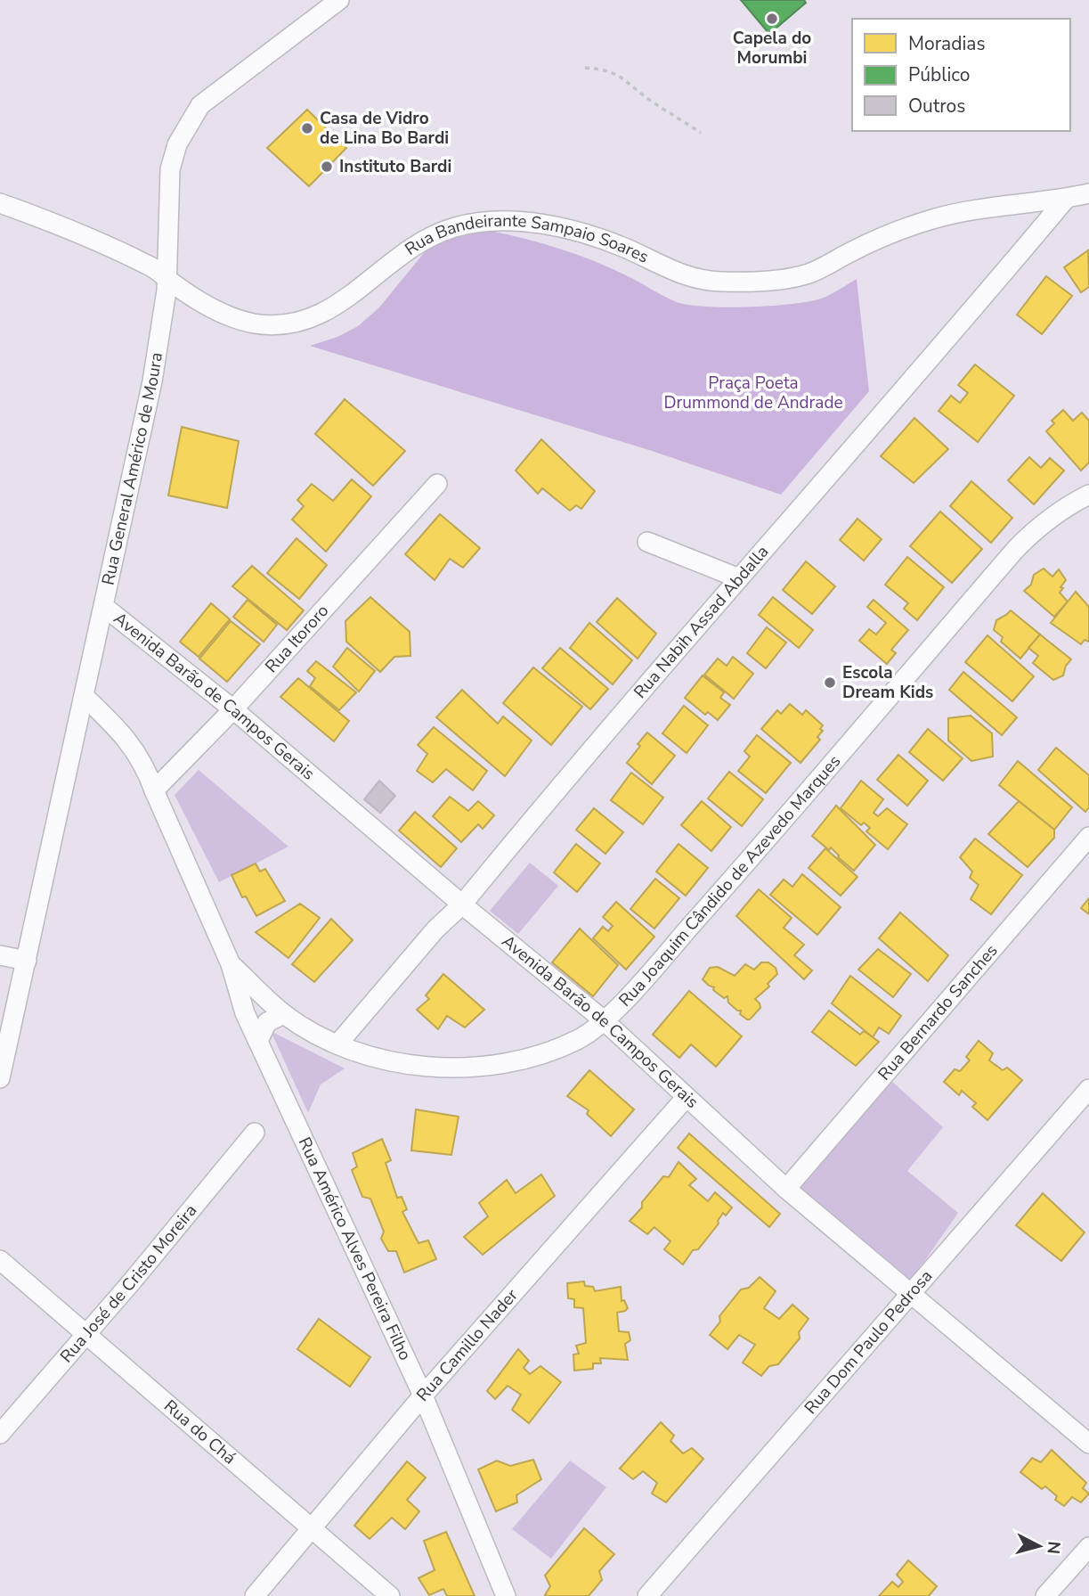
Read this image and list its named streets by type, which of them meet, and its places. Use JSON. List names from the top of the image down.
{
  "streets": {
    "street": [
      "Rua Bandeirante Sampaio Soares",
      "Rua General Américo de Moura",
      "Rua Nabih Assad Abdalla",
      "Rua Itororo",
      "Avenida Barão de Campos Gerais",
      "Rua Joaquim Cândido de Azevedo Marques",
      "Rua Bernardo Sanches",
      "Rua Américo Alves Pereira Filho",
      "Rua José de Cristo Moreira",
      "Rua Dom Paulo Pedrosa",
      "Rua Camillo Nader",
      "Rua do Chá"
    ]
  },
  "crossings": [
    ["Rua Bandeirante Sampaio Soares", "Rua General Américo de Moura"],
    ["Rua Bandeirante Sampaio Soares", "Rua Nabih Assad Abdalla"],
    ["Rua General Américo de Moura", "Avenida Barão de Campos Gerais"],
    ["Rua General Américo de Moura", "Rua Joaquim Cândido de Azevedo Marques"],
    ["Rua Nabih Assad Abdalla", "Avenida Barão de Campos Gerais"],
    ["Rua Nabih Assad Abdalla", "Rua Joaquim Cândido de Azevedo Marques"],
    ["Rua Itororo", "Avenida Barão de Campos Gerais"],
    ["Rua Itororo", "Rua Joaquim Cândido de Azevedo Marques"],
    ["Avenida Barão de Campos Gerais", "Rua Joaquim Cândido de Azevedo Marques"],
    ["Avenida Barão de Campos Gerais", "Rua Bernardo Sanches"],
    ["Avenida Barão de Campos Gerais", "Rua Dom Paulo Pedrosa"],
    ["Avenida Barão de Campos Gerais", "Rua Camillo Nader"],
    ["Rua Joaquim Cândido de Azevedo Marques", "Rua Américo Alves Pereira Filho"],
    ["Rua Américo Alves Pereira Filho", "Rua Camillo Nader"],
    ["Rua José de Cristo Moreira", "Rua do Chá"],
    ["Rua Camillo Nader", "Rua do Chá"]
  ],
  "parks": ["Praça Poeta Drummond de Andrade"],
  "places": [
    "Capela do Morumbi",
    "Casa de Vidro de Lina Bo Bardi",
    "Instituto Bardi",
    "Escola Dream Kids"
  ],
  "legend": ["Moradias", "Público", "Outros"],
  "north": "right"
}
